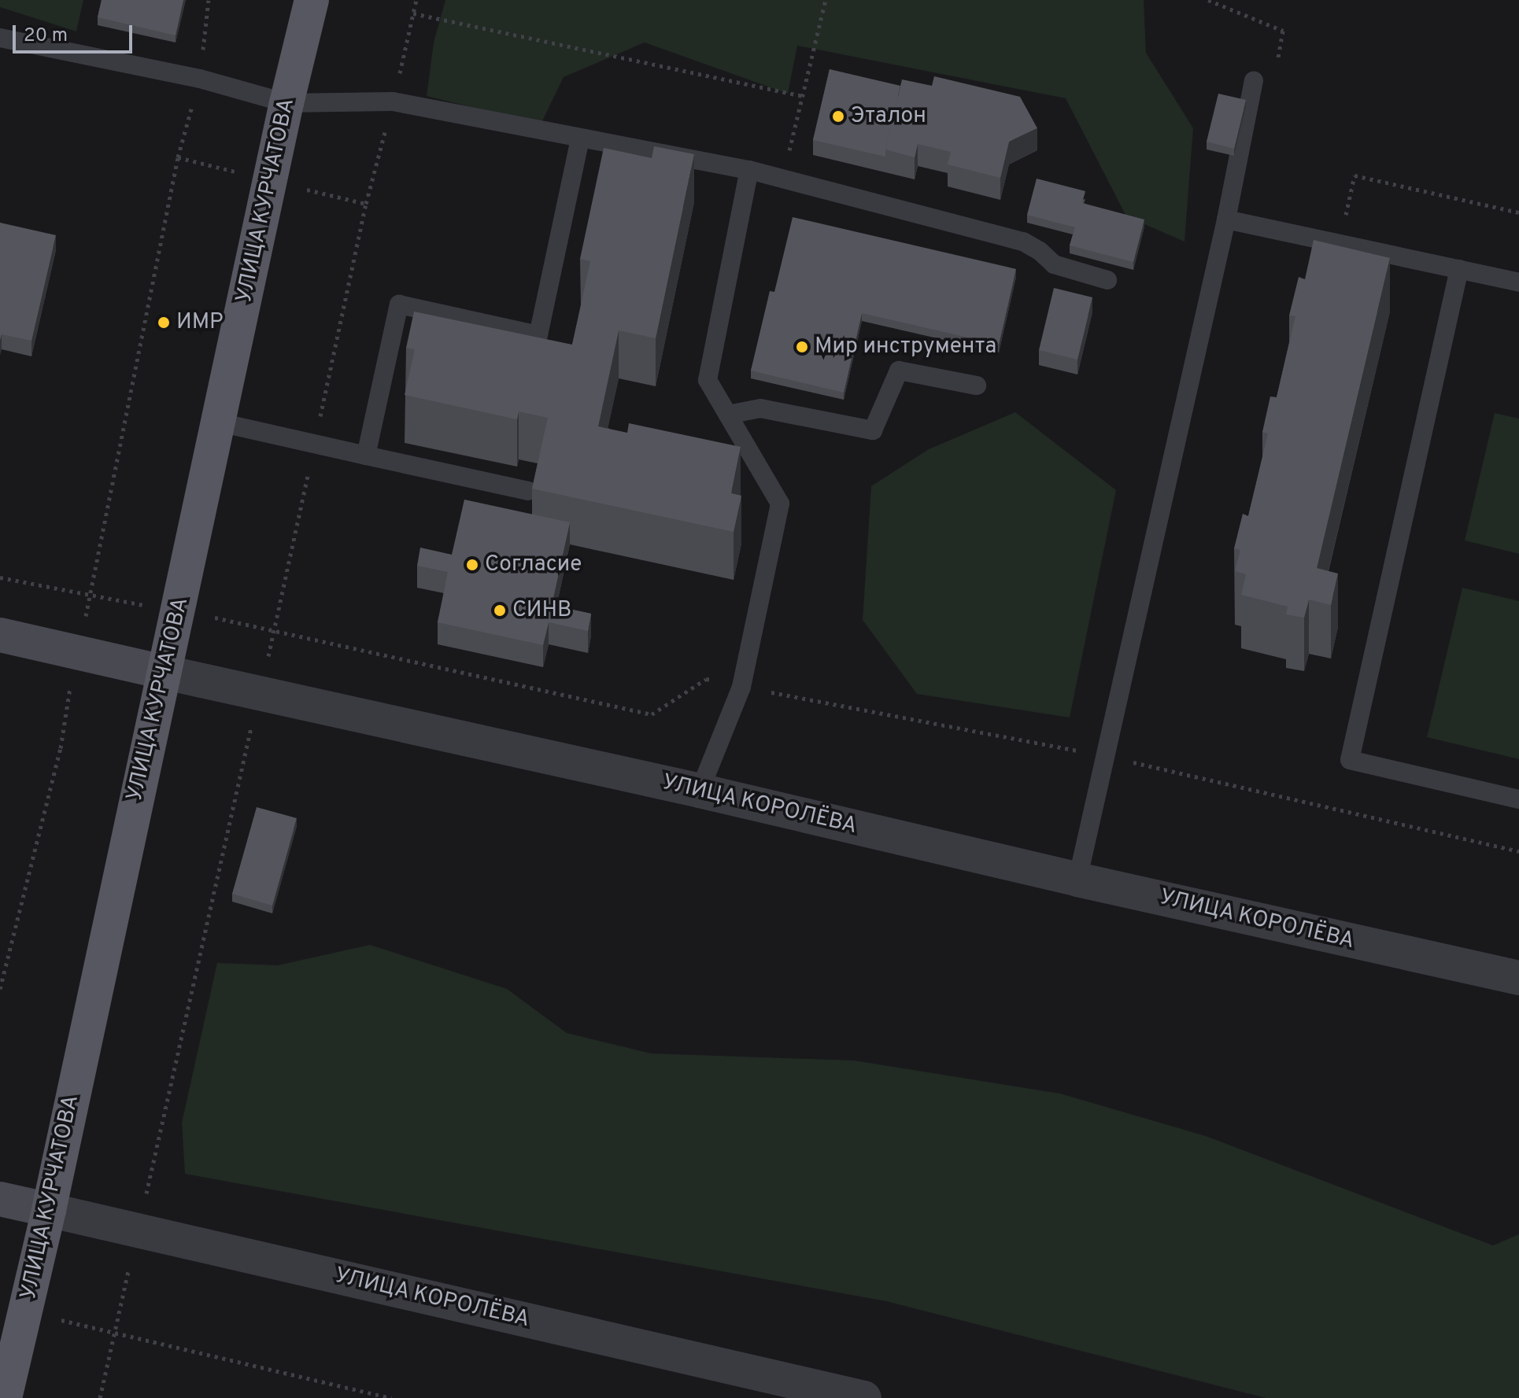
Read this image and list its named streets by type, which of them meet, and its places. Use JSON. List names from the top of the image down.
{
  "streets": {
    "main road": ["УЛИЦА КУРЧАТОВА", "УЛИЦА КОРОЛЁВА"]
  },
  "crossings": [
    ["УЛИЦА КУРЧАТОВА", "УЛИЦА КОРОЛЁВА"]
  ],
  "places": [
    "Эталон",
    "ИМР",
    "Мир инструмента",
    "Согласие",
    "СИНВ"
  ],
  "scale_bar": "20 m"
}
